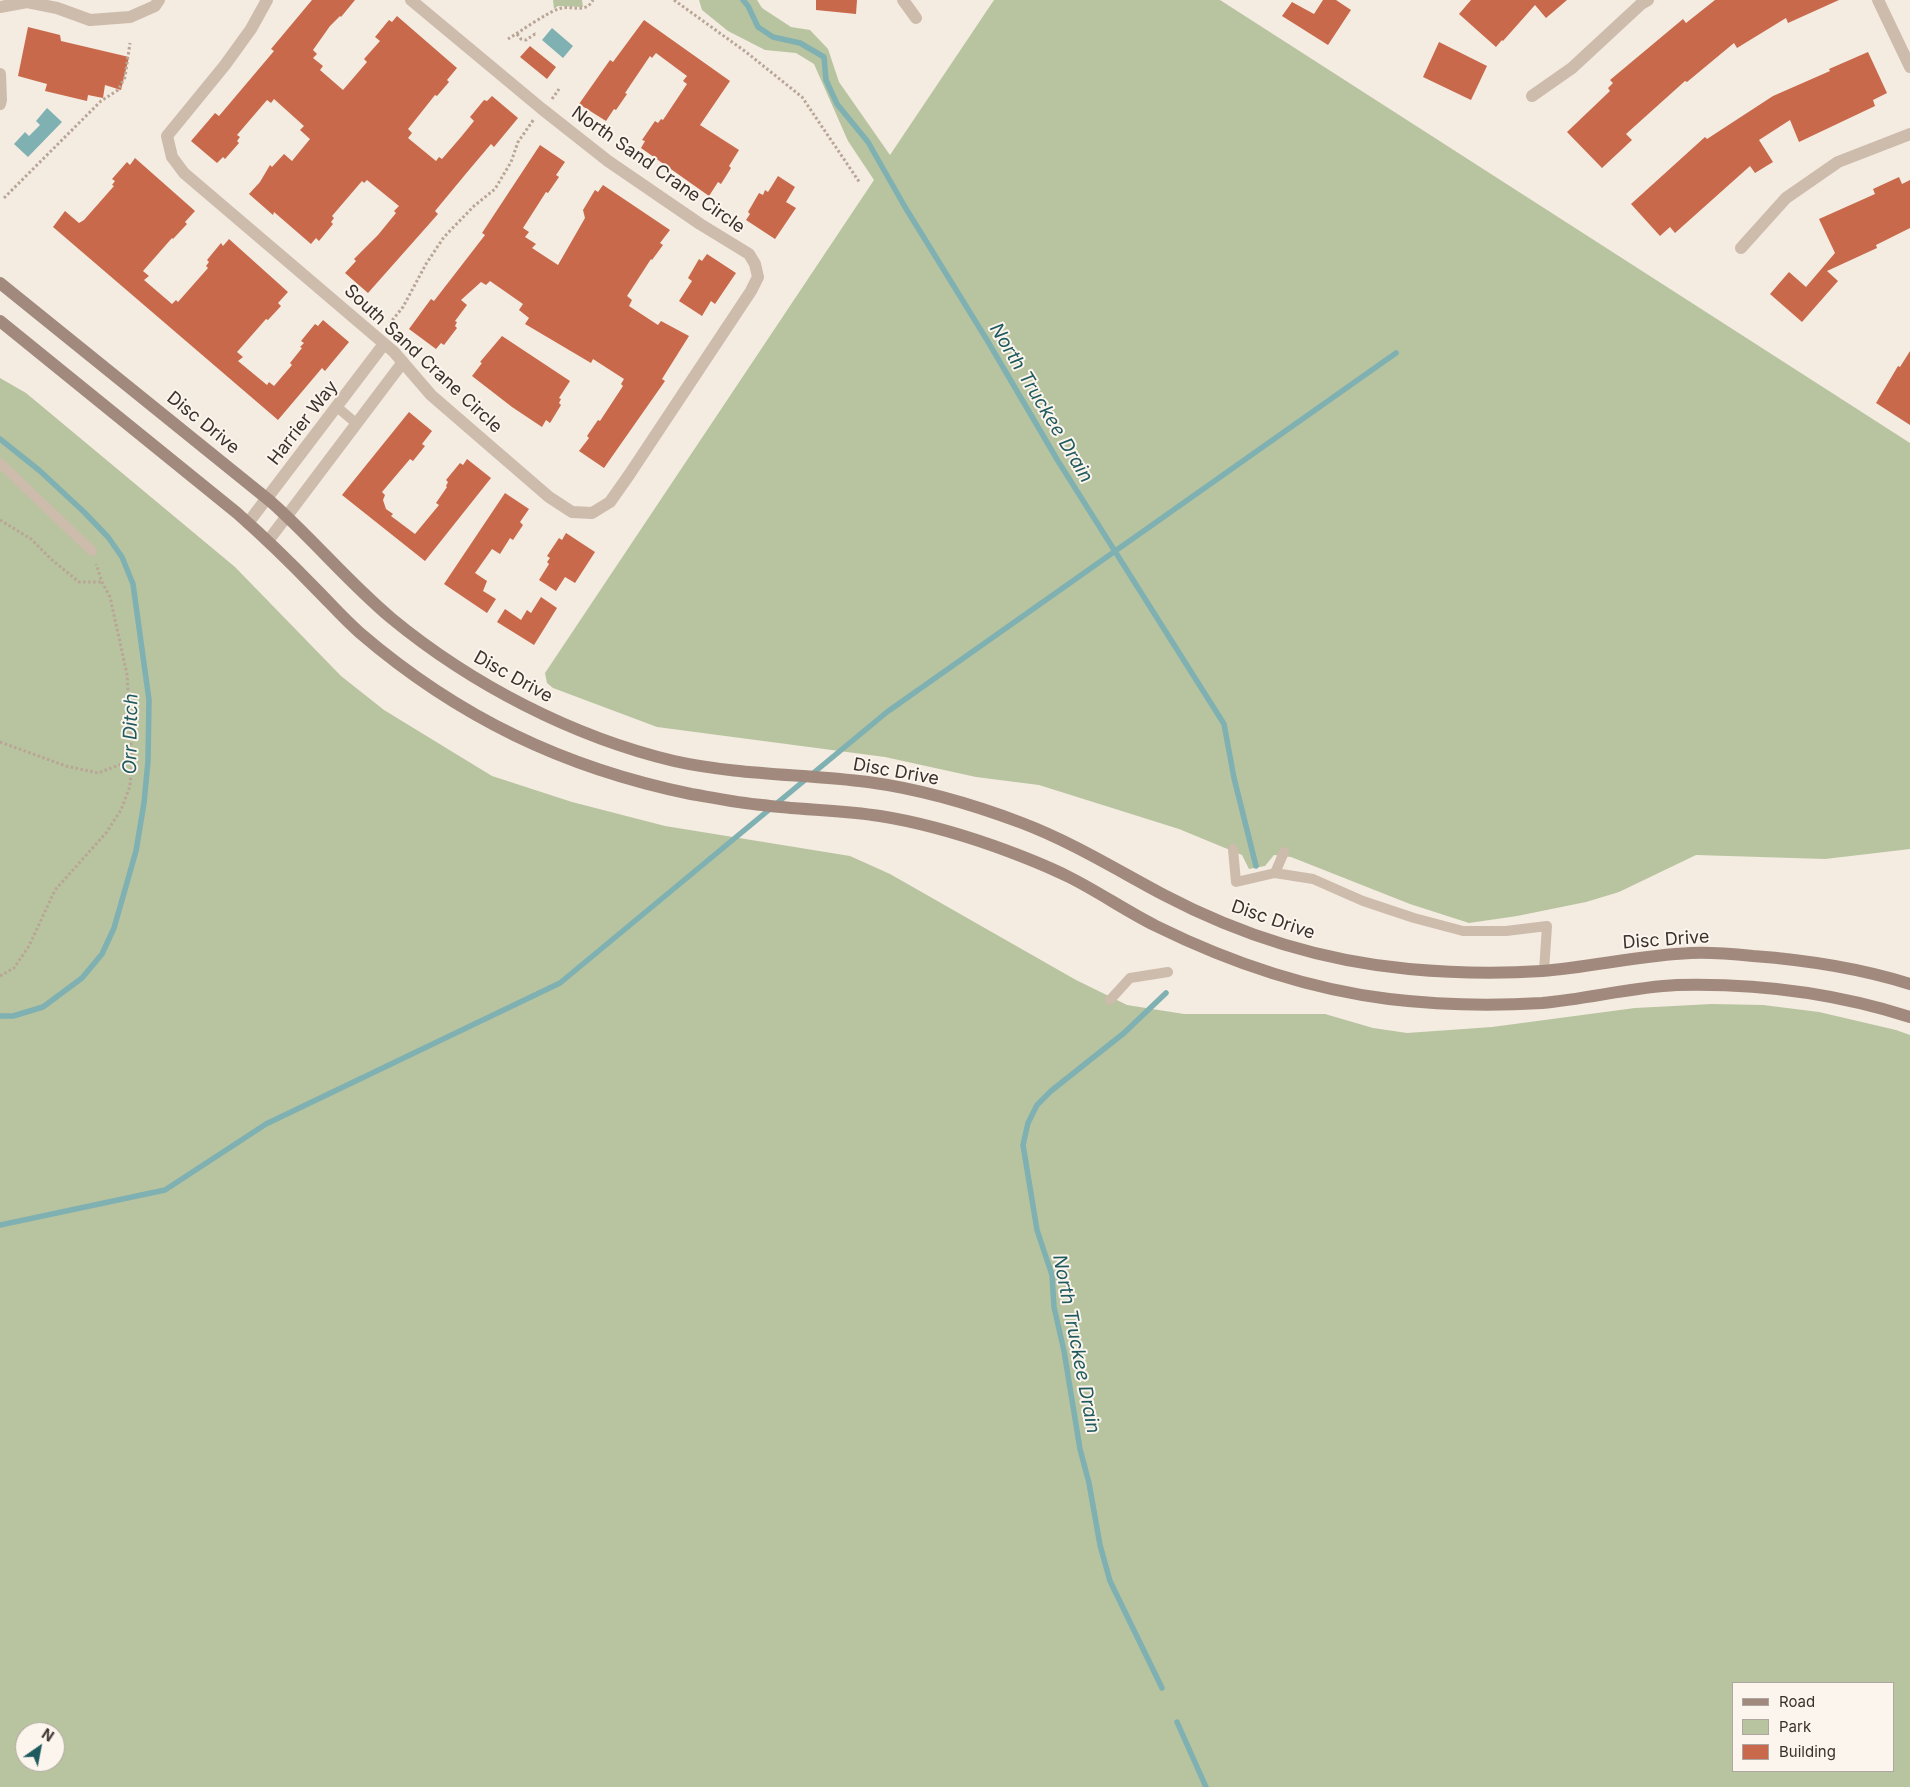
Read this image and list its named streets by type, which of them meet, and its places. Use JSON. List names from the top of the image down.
{
  "streets": {
    "main road": ["Disc Drive"],
    "street": ["North Sand Crane Circle", "South Sand Crane Circle", "Harrier Way"]
  },
  "crossings": [
    ["North Sand Crane Circle", "South Sand Crane Circle"],
    ["South Sand Crane Circle", "Harrier Way"],
    ["Disc Drive", "Harrier Way"]
  ],
  "water": ["North Truckee Drain", "Orr Ditch"],
  "legend": ["Road", "Park", "Building"],
  "north": "top right"
}
